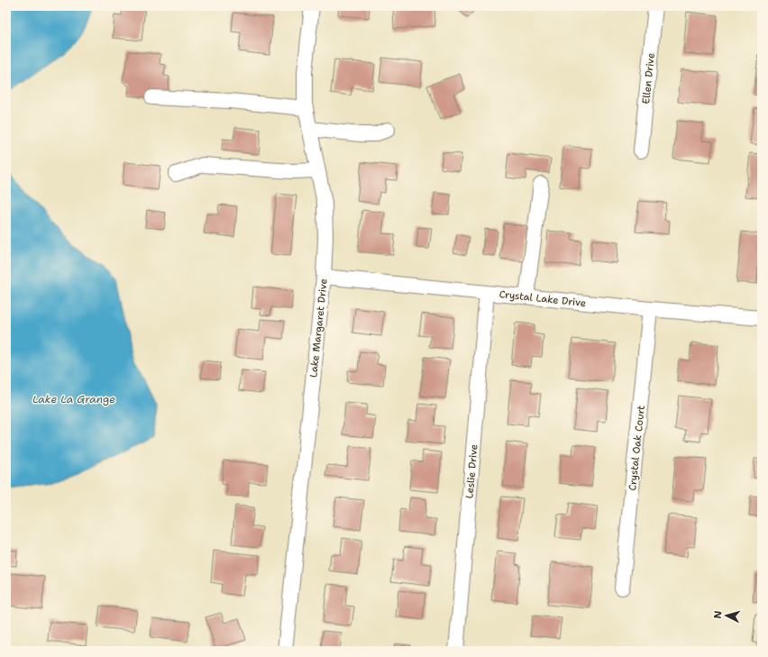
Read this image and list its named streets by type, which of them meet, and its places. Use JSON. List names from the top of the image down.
{
  "streets": {
    "street": [
      "Ellen Drive",
      "Crystal Lake Drive",
      "Lake Margaret Drive",
      "Crystal Oak Court",
      "Leslie Drive"
    ]
  },
  "crossings": [
    ["Crystal Lake Drive", "Lake Margaret Drive"],
    ["Crystal Lake Drive", "Crystal Oak Court"],
    ["Crystal Lake Drive", "Leslie Drive"]
  ],
  "water": ["Lake La Grange"],
  "north": "left"
}
